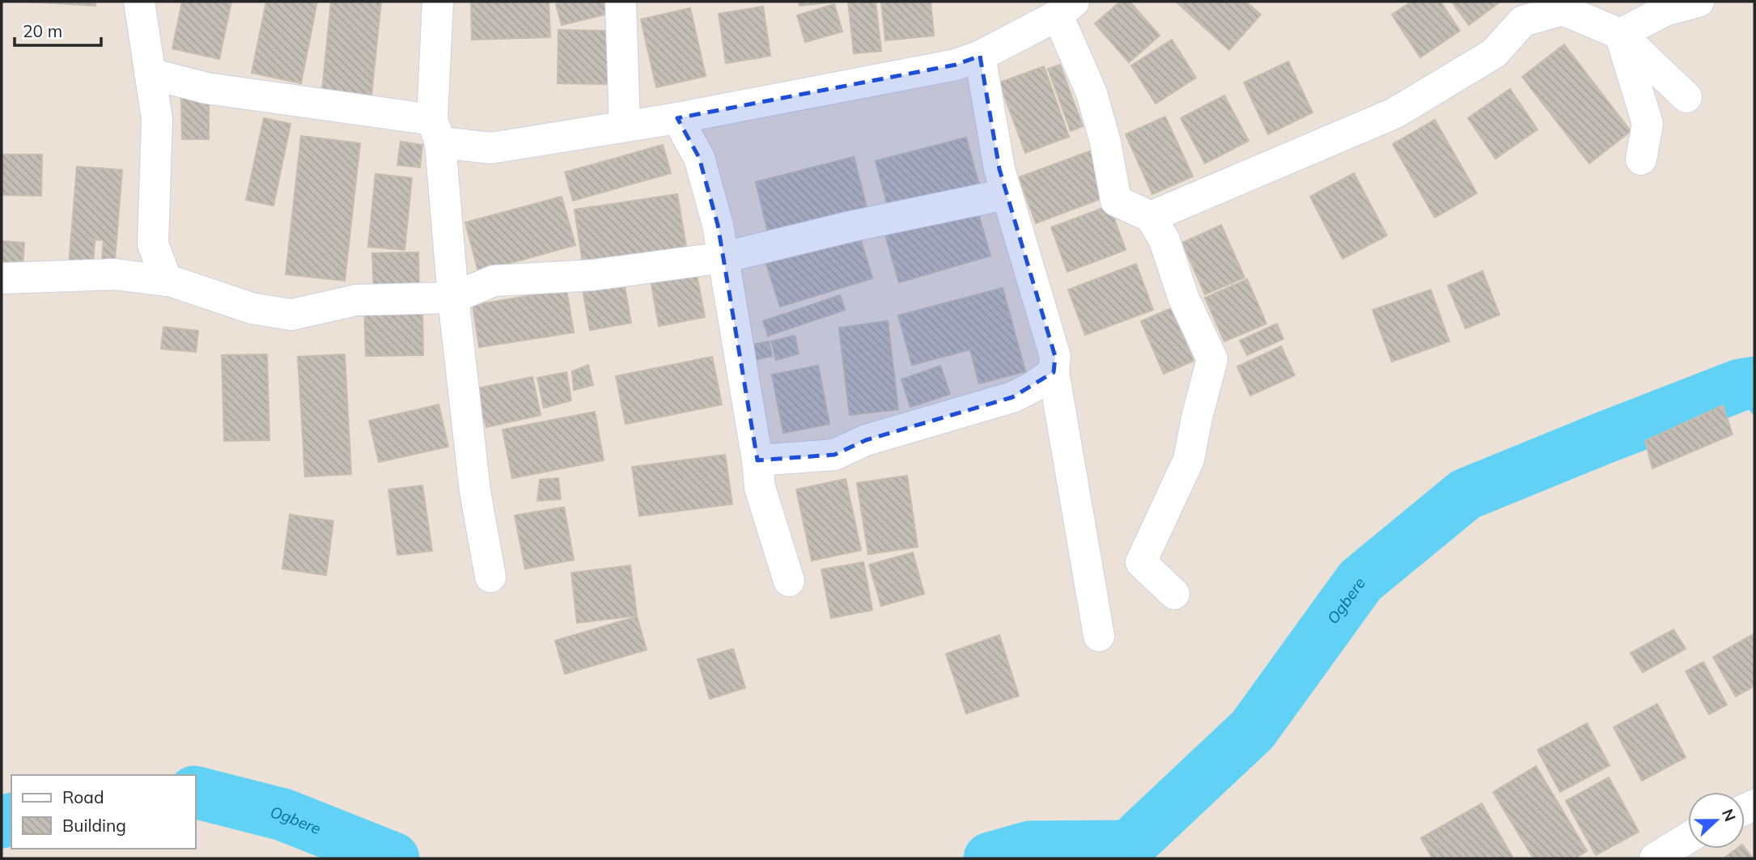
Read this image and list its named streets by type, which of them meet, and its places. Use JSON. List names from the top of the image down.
{
  "water": ["Ogbere"],
  "legend": ["Road", "Building"],
  "scale_bar": "20 m",
  "north": "right"
}
